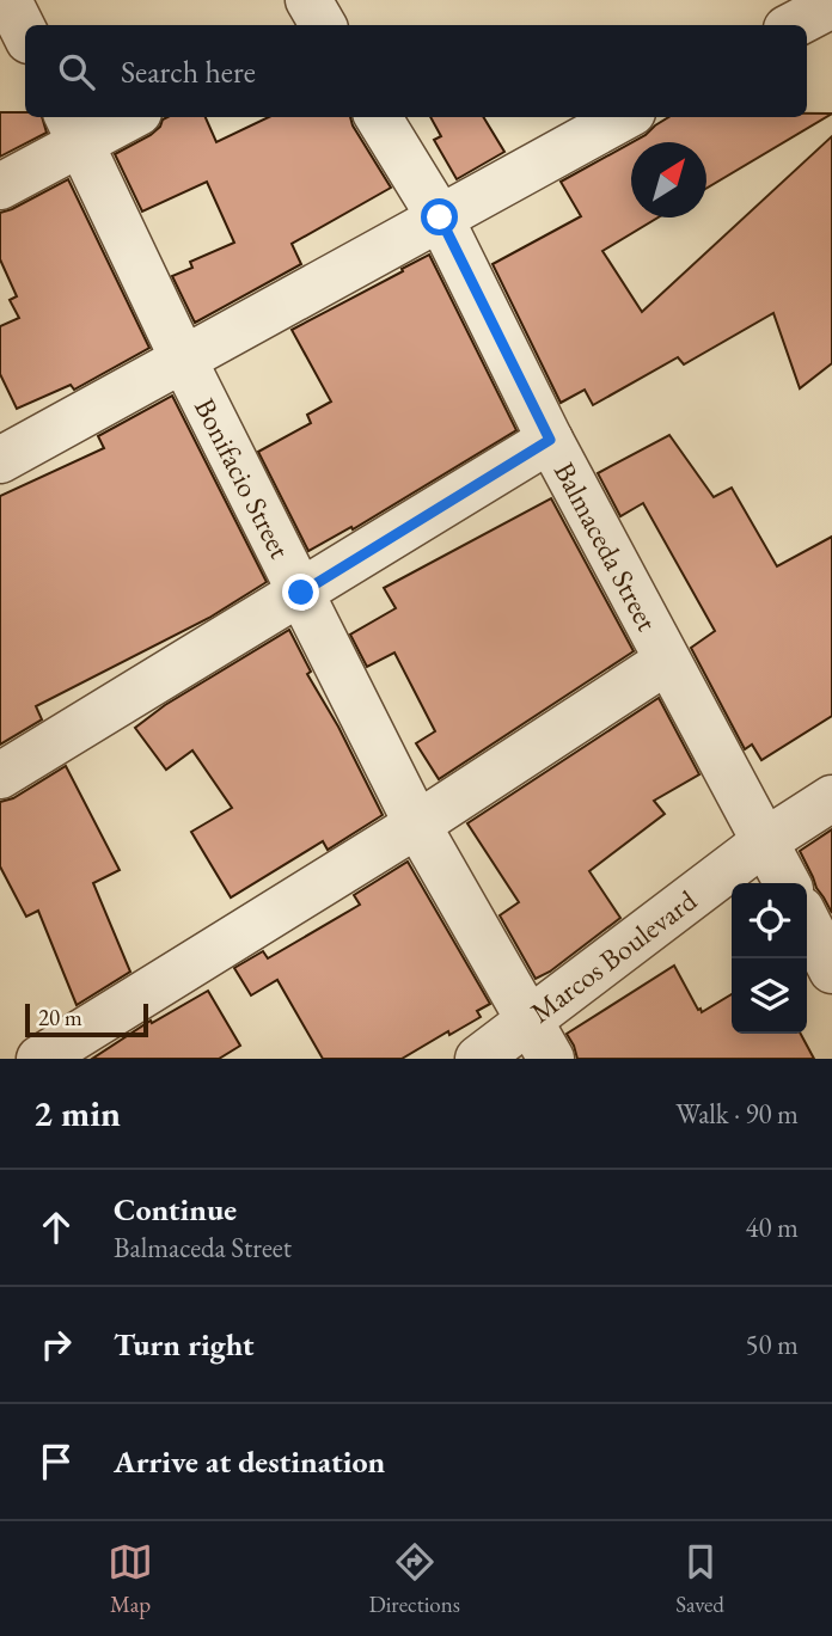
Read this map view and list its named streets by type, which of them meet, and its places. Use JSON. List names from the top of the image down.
{
  "streets": {
    "street": ["Bonifacio Street", "Balmaceda Street", "Marcos Boulevard"]
  },
  "crossings": [
    ["Bonifacio Street", "Marcos Boulevard"],
    ["Balmaceda Street", "Marcos Boulevard"]
  ],
  "scale_bar": "20 m",
  "north": "top right",
  "page": {
    "search": "Search here",
    "scale": "20 m",
    "heading": ["2 min", "Walk · 90 m"],
    "list": [
      ["Continue", "Balmaceda Street", "40 m"],
      ["Turn right", "50 m"],
      "Arrive at destination"
    ],
    "nav": ["Map", "Directions", "Saved"]
  }
}
